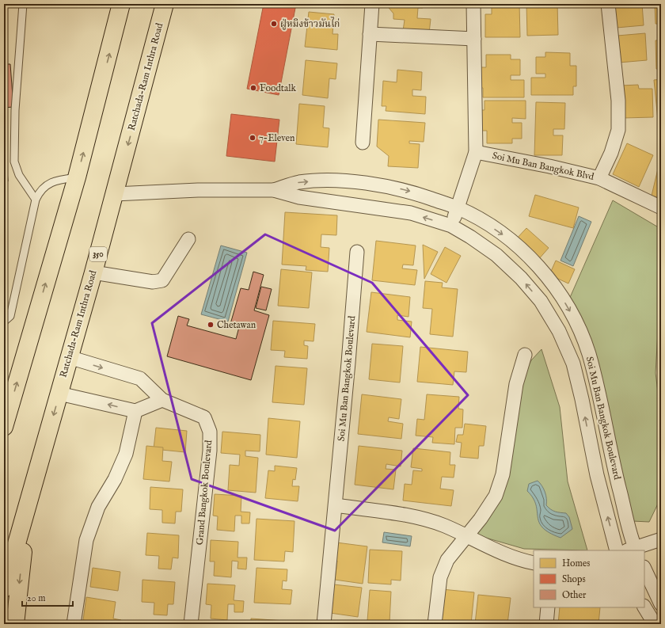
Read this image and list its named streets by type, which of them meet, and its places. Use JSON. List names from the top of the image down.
{
  "streets": {
    "main road": ["Ratchada-Ram Inthra Road", "350"],
    "street": ["Soi Mu Ban Bangkok Blvd", "Soi Mu Ban Bangkok Boulevard", "Grand Bangkok Boulevard"]
  },
  "crossings": [
    ["Ratchada-Ram Inthra Road", "Soi Mu Ban Bangkok Boulevard"],
    ["Ratchada-Ram Inthra Road", "Grand Bangkok Boulevard"]
  ],
  "places": [
    "ฝู่หมิงข้าวมันไก่",
    "Foodtalk",
    "7-Eleven",
    "Chetawan"
  ],
  "legend": ["Homes", "Shops", "Other"],
  "scale_bar": "20 m"
}
